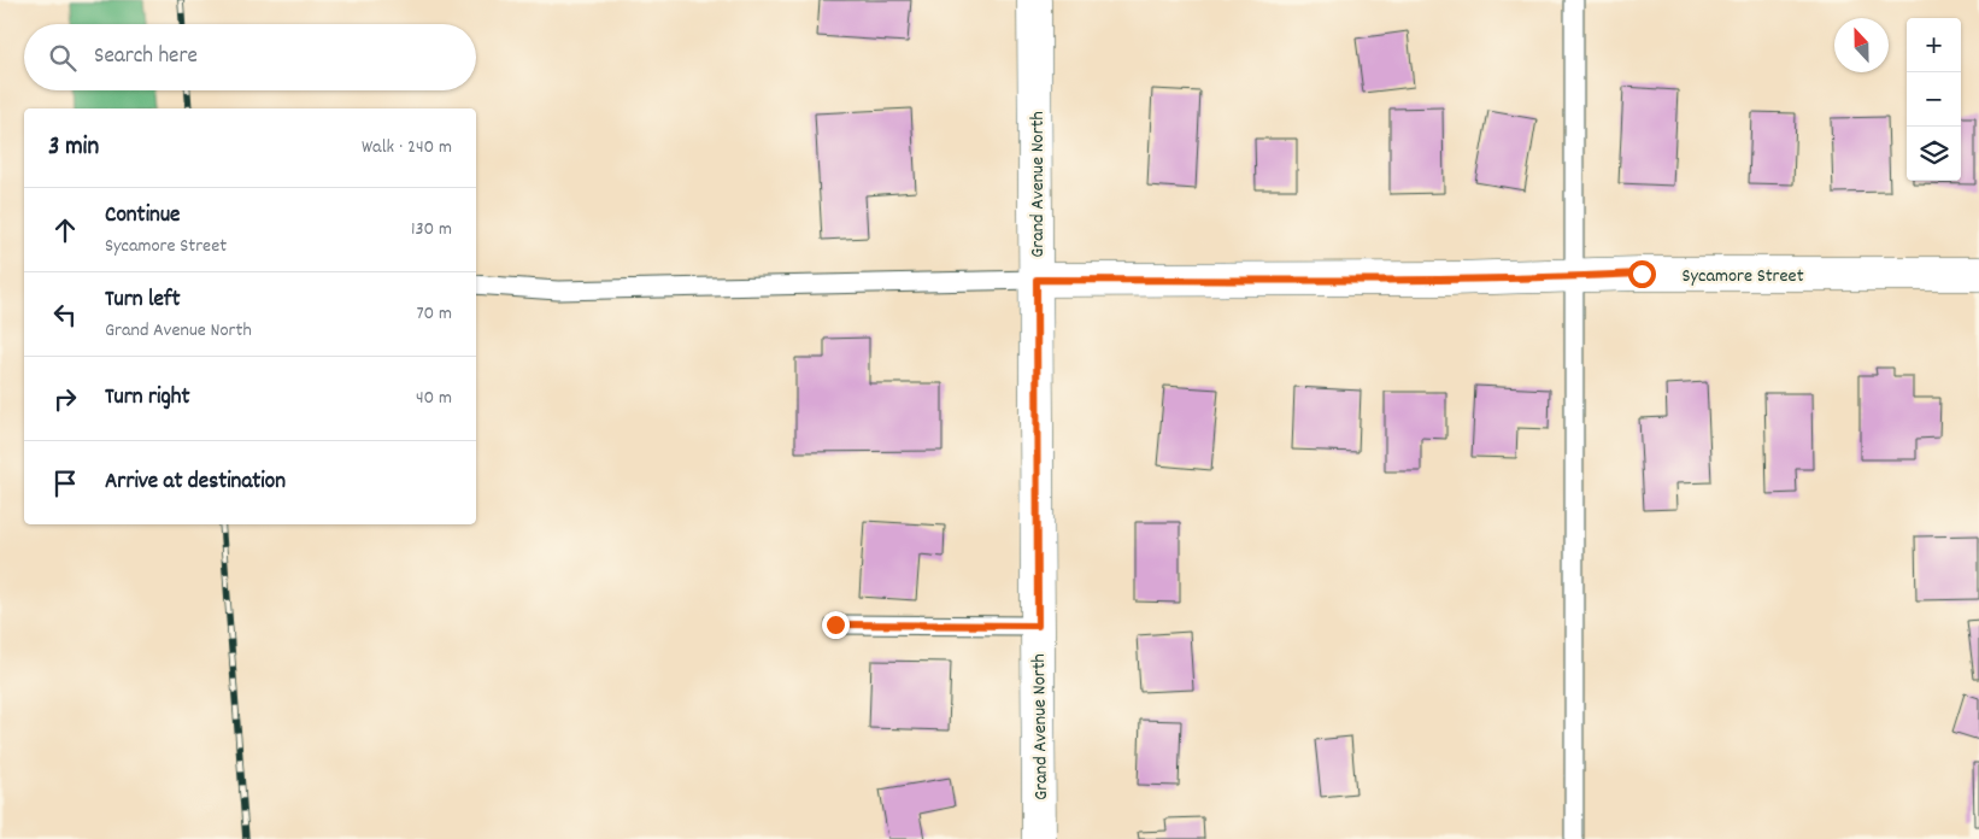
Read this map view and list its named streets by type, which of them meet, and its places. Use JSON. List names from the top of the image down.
{
  "streets": {
    "street": ["Grand Avenue North", "Sycamore Street"]
  },
  "crossings": [
    ["Grand Avenue North", "Sycamore Street"]
  ],
  "north": "top",
  "page": {
    "map_buttons": ["+", "−"],
    "search": "Search here",
    "heading": ["3 min", "Walk · 240 m"],
    "list": [
      ["Continue", "Sycamore Street", "130 m"],
      ["Turn left", "Grand Avenue North", "70 m"],
      ["Turn right", "40 m"],
      "Arrive at destination"
    ]
  }
}
